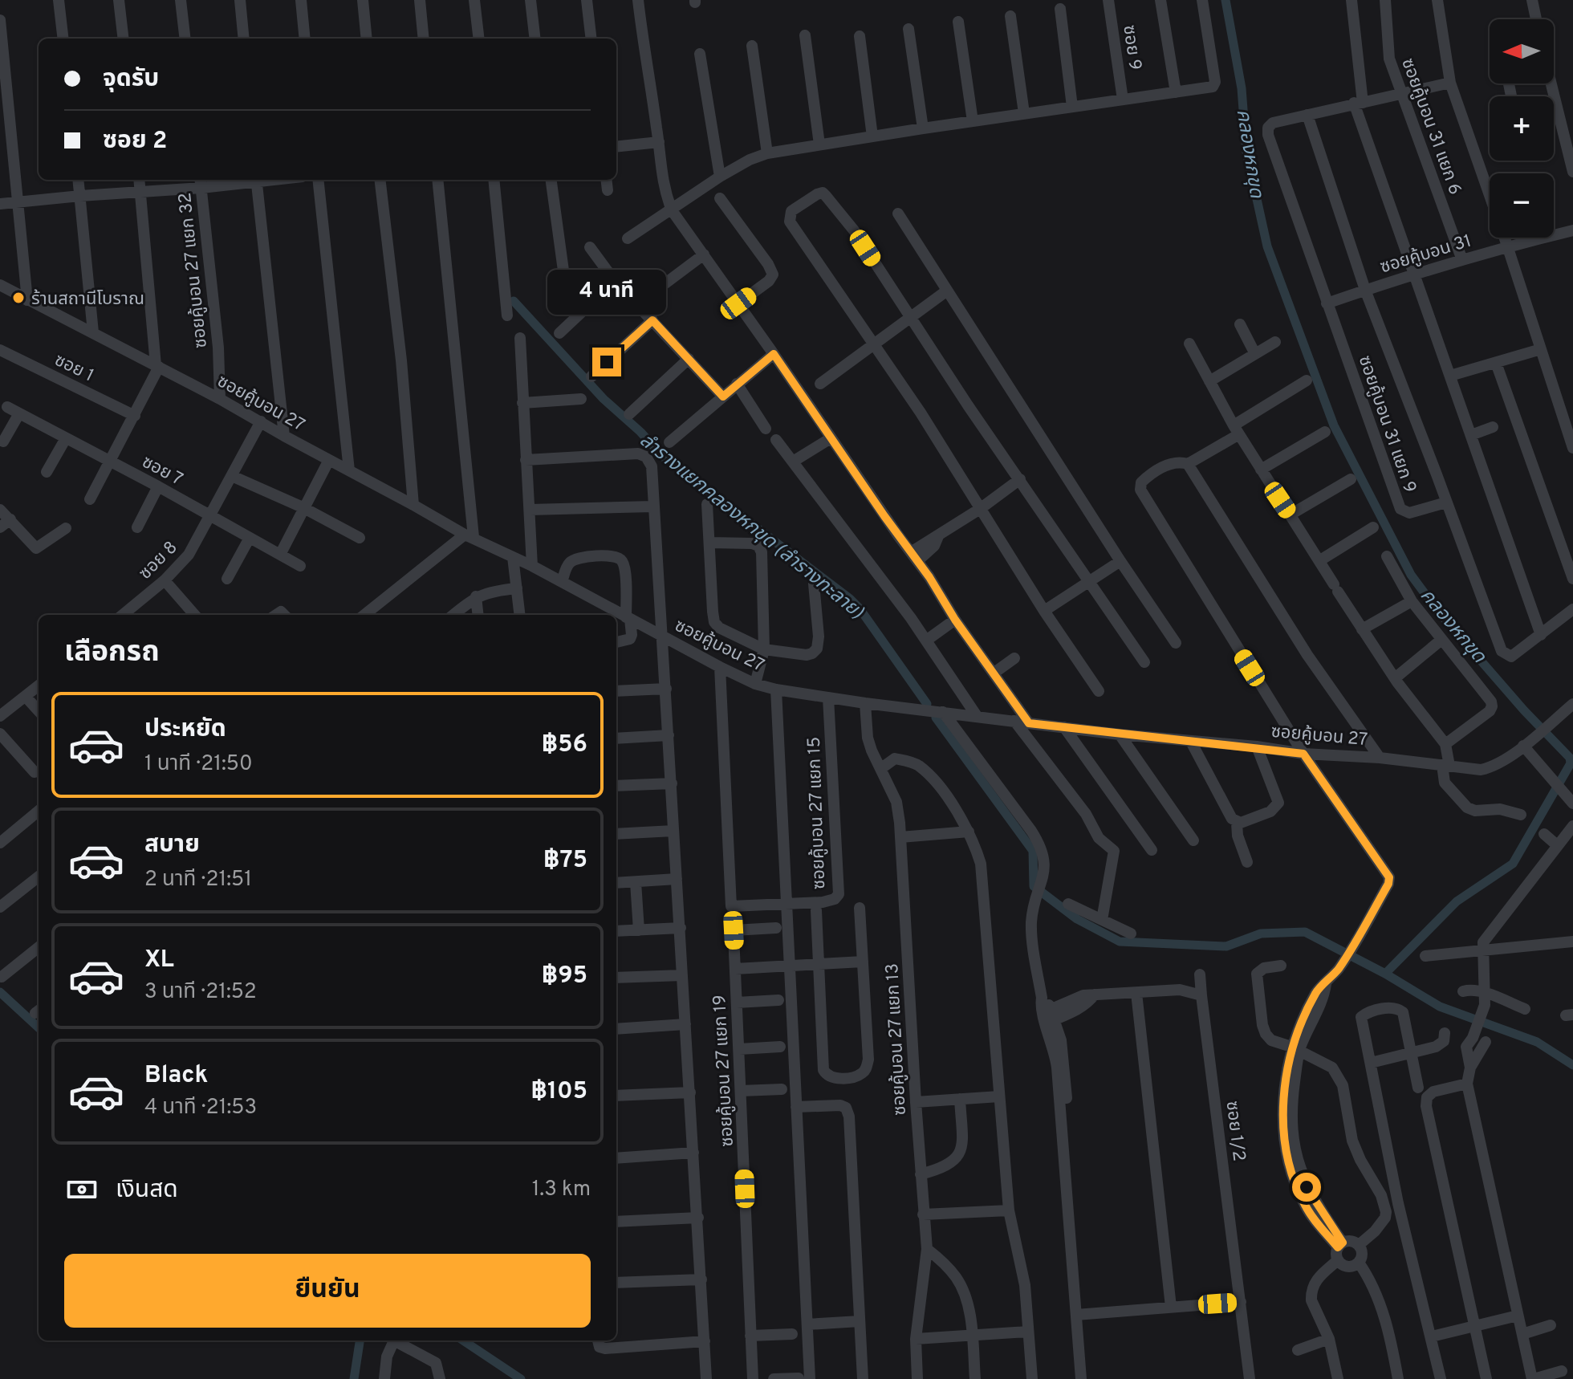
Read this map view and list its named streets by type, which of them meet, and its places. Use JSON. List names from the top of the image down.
{
  "streets": {
    "street": [
      "ซอย 9",
      "ซอยคู้บอน 31 แยก 6",
      "ซอยคู้บอน 31",
      "ซอยคู้บอน 27 แยก 32",
      "ซอย 1",
      "ซอยคู้บอน 27",
      "ซอยคู้บอน 31 แยก 9",
      "ซอย 7",
      "ซอย 8",
      "ซอยคู้บอน 27 แยก 15",
      "ซอยคู้บอน 27 แยก 13",
      "ซอยคู้บอน 27 แยก 19",
      "ซอย 1/2"
    ]
  },
  "crossings": [
    ["ซอยคู้บอน 31 แยก 6", "ซอยคู้บอน 31"],
    ["ซอยคู้บอน 31", "ซอยคู้บอน 31 แยก 9"],
    ["ซอยคู้บอน 27 แยก 32", "ซอยคู้บอน 27"],
    ["ซอยคู้บอน 27", "ซอย 8"],
    ["ซอยคู้บอน 27", "ซอยคู้บอน 27 แยก 15"],
    ["ซอยคู้บอน 27", "ซอยคู้บอน 27 แยก 13"],
    ["ซอยคู้บอน 27", "ซอยคู้บอน 27 แยก 19"],
    ["ซอย 7", "ซอย 8"],
    ["ซอยคู้บอน 27 แยก 15", "ซอยคู้บอน 27 แยก 19"]
  ],
  "water": ["คลองหกขุด", "ลำรางแยกคลองหกขุด (ลำรางทะลาย)"],
  "places": ["ร้านสถานีโบราณ"],
  "north": "left",
  "page": {
    "map_buttons": ["+", "−"],
    "banner": ["จุดรับ", "ซอย 2"],
    "bubble": "4 นาที",
    "heading": "เลือกรถ",
    "list": [
      {
        "name": "ประหยัด",
        "note": "1 นาที · 21:50",
        "value": "฿56"
      },
      {
        "name": "สบาย",
        "note": "2 นาที · 21:51",
        "value": "฿75"
      },
      {
        "name": "XL",
        "note": "3 นาที · 21:52",
        "value": "฿95"
      },
      {
        "name": "Black",
        "note": "4 นาที · 21:53",
        "value": "฿105"
      }
    ],
    "pay": ["เงินสด", "1.3 km"],
    "buttons": "ยืนยัน"
  }
}
